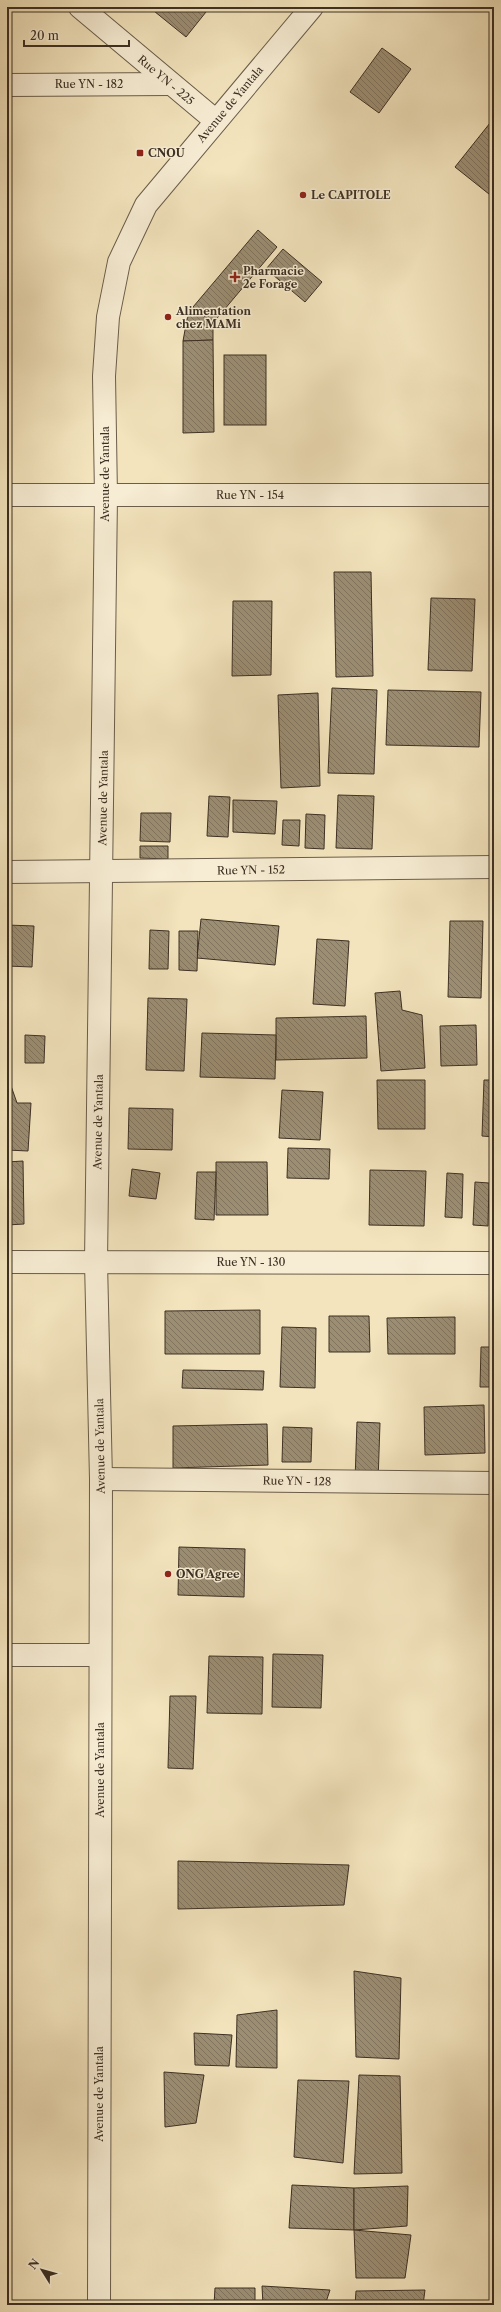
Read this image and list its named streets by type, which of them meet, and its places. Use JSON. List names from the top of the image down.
{
  "streets": {
    "street": [
      "Rue YN - 225",
      "Rue YN - 182",
      "Avenue de Yantala",
      "Rue YN - 154",
      "Rue YN - 152",
      "Rue YN - 130",
      "Rue YN - 128"
    ]
  },
  "crossings": [
    ["Rue YN - 225", "Rue YN - 182"],
    ["Rue YN - 225", "Avenue de Yantala"],
    ["Avenue de Yantala", "Rue YN - 154"],
    ["Avenue de Yantala", "Rue YN - 152"],
    ["Avenue de Yantala", "Rue YN - 130"],
    ["Avenue de Yantala", "Rue YN - 128"]
  ],
  "places": {
    "transit": ["CNOU"],
    "other": ["Le CAPITOLE", "Alimentation chez MAMi", "ONG Agree"],
    "health": ["Pharmacie 2e Forage"]
  },
  "scale_bar": "20 m",
  "north": "top left"
}
